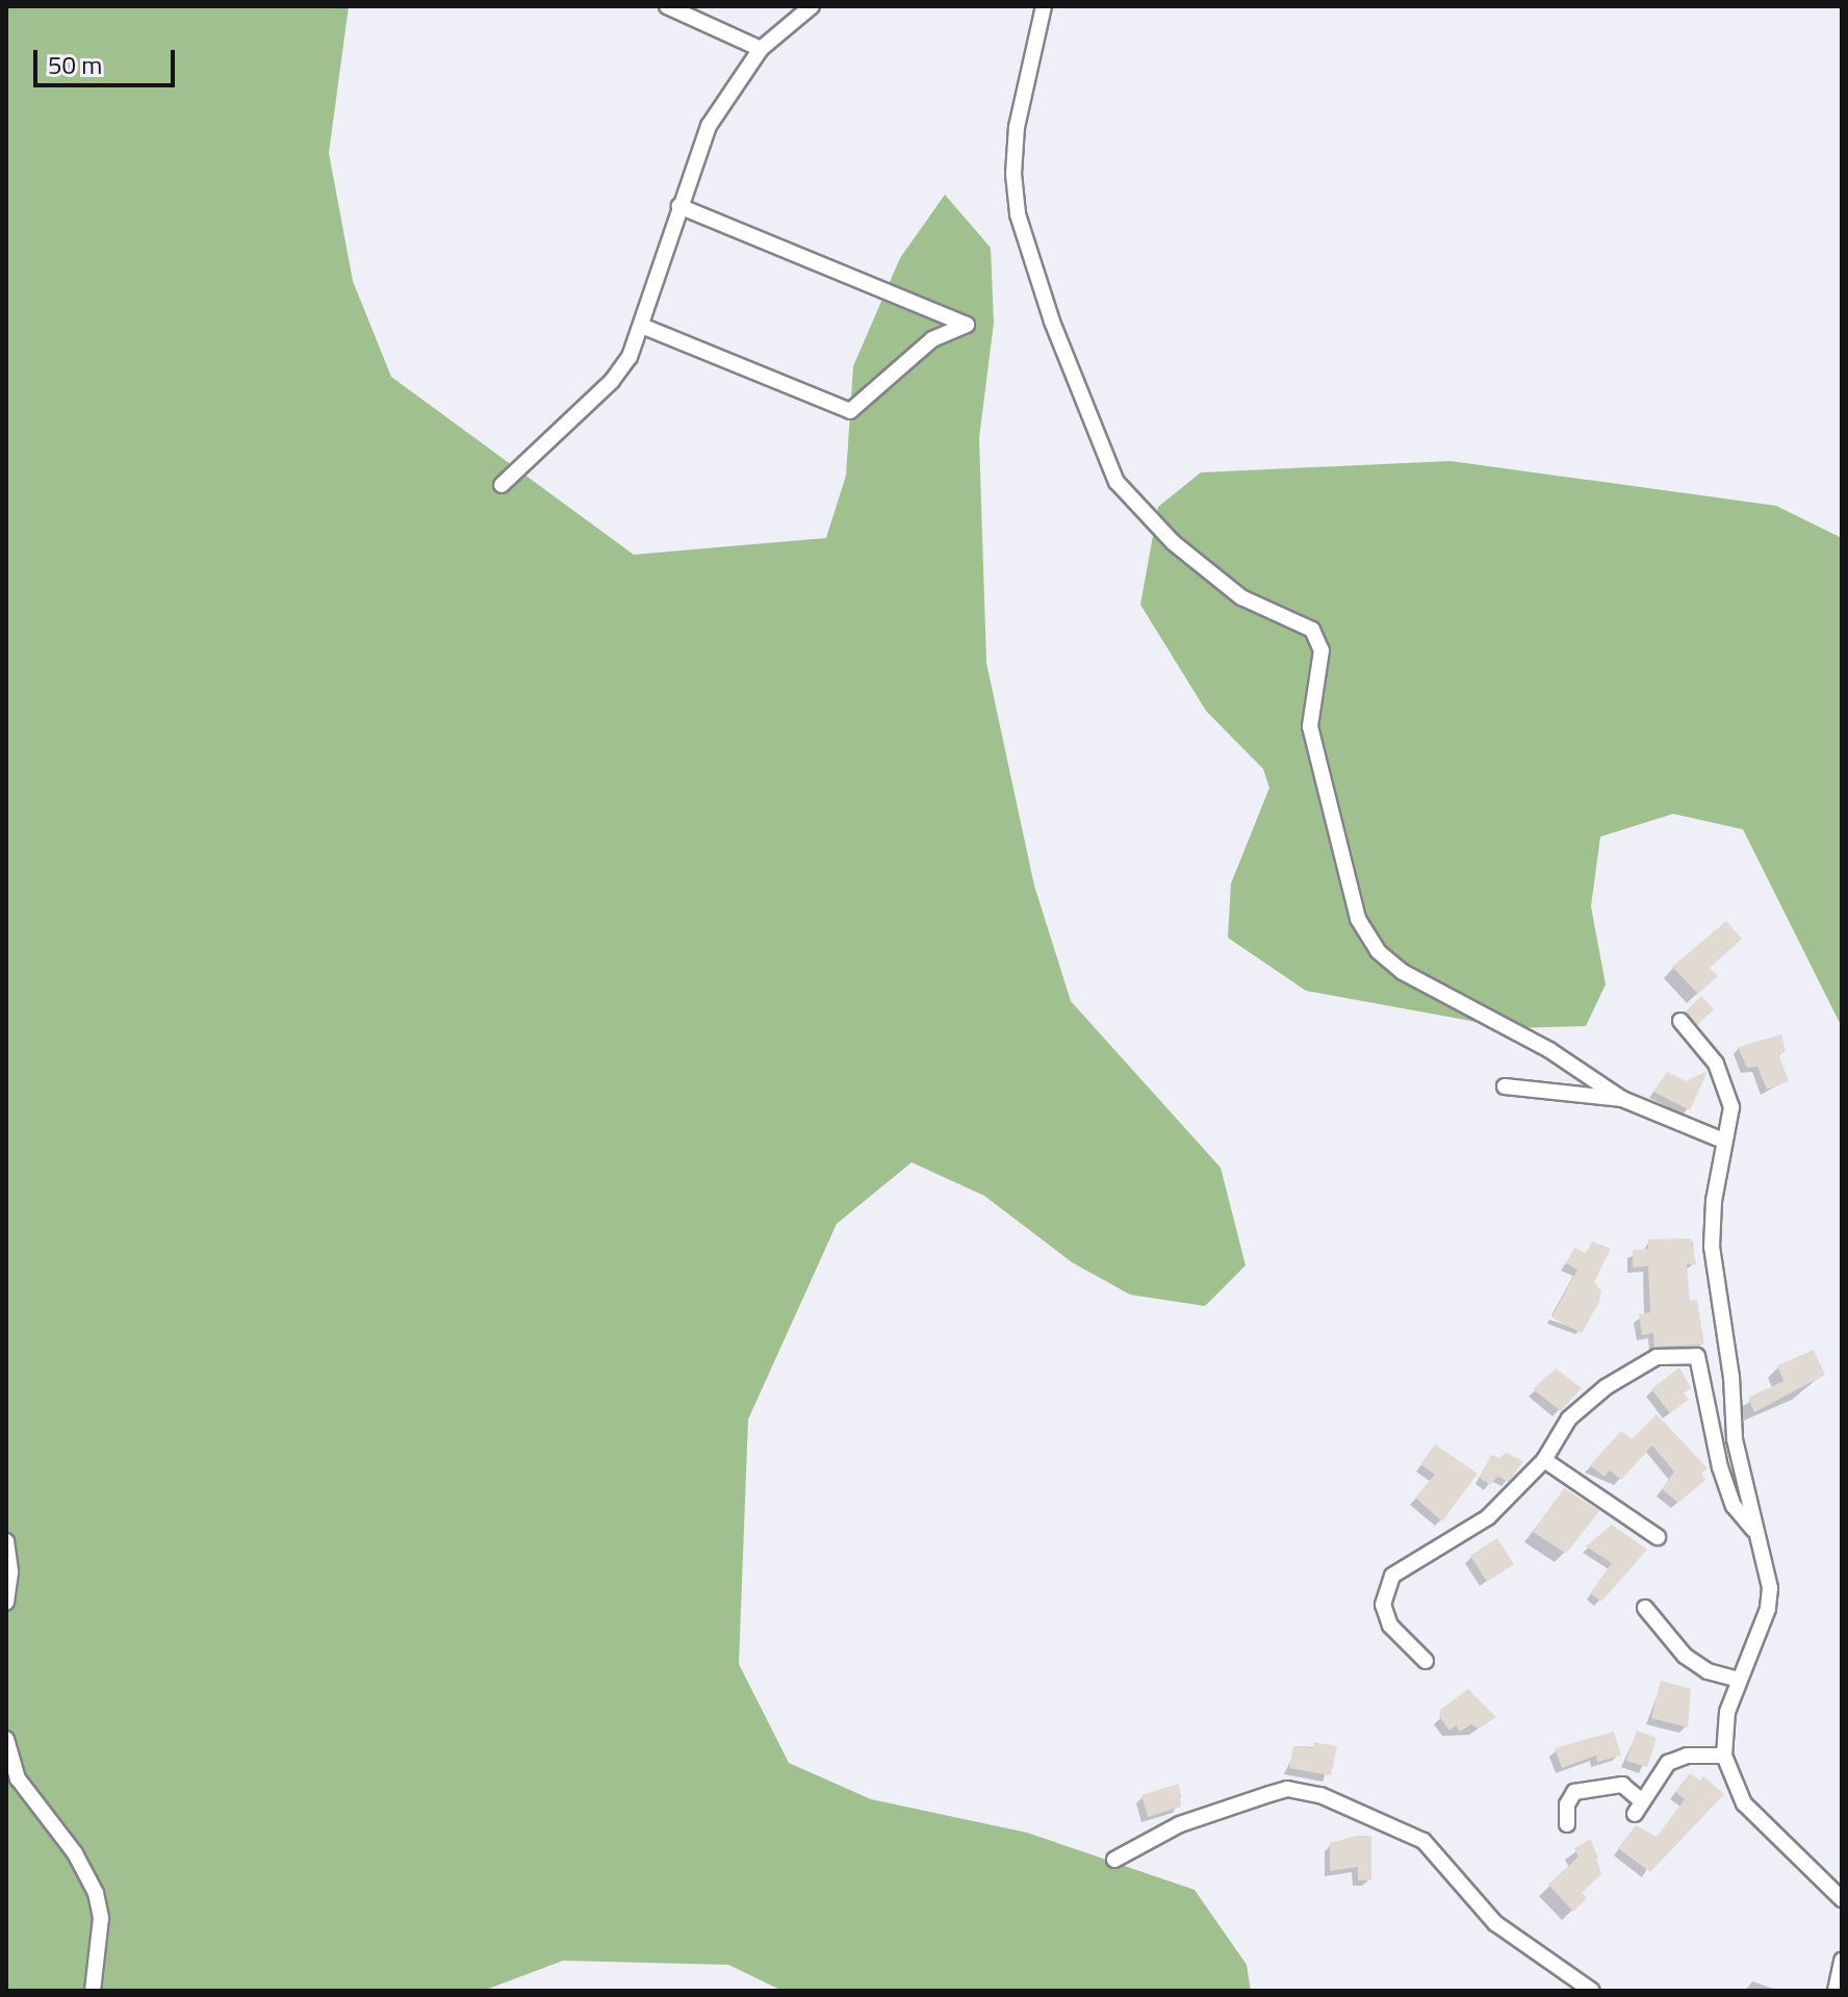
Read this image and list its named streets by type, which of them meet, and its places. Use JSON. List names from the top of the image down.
{
  "scale_bar": "50 m"
}
